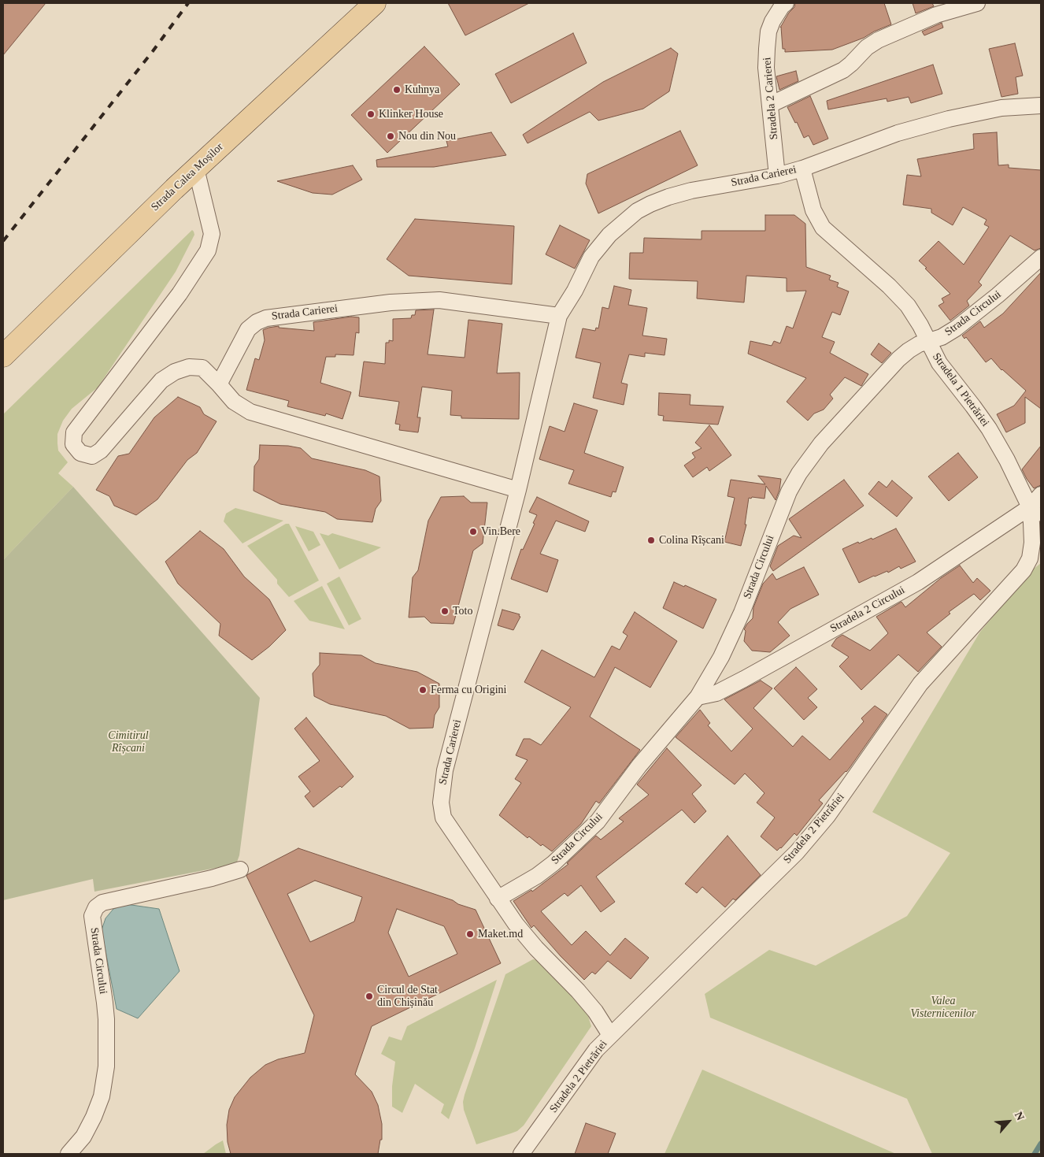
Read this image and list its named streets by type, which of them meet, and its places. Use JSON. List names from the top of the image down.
{
  "streets": {
    "main road": ["Strada Calea Moșilor"],
    "street": [
      "Stradela 2 Carierei",
      "Strada Carierei",
      "Strada Circului",
      "Stradela 1 Pietrăriei",
      "Stradela 2 Circului",
      "Stradela 2 Pietrăriei"
    ]
  },
  "crossings": [
    ["Stradela 2 Carierei", "Strada Carierei"],
    ["Strada Carierei", "Strada Circului"],
    ["Strada Carierei", "Stradela 1 Pietrăriei"],
    ["Strada Carierei", "Stradela 2 Pietrăriei"],
    ["Strada Circului", "Stradela 1 Pietrăriei"],
    ["Strada Circului", "Stradela 2 Circului"],
    ["Stradela 1 Pietrăriei", "Stradela 2 Circului"],
    ["Stradela 1 Pietrăriei", "Stradela 2 Pietrăriei"],
    ["Stradela 2 Circului", "Stradela 2 Pietrăriei"]
  ],
  "parks": ["Cimitirul Rîșcani", "Valea Visternicenilor"],
  "places": [
    "Kuhnya",
    "Klinker House",
    "Nou din Nou",
    "Vin.Bere",
    "Colina Rîșcani",
    "Toto",
    "Ferma cu Origini",
    "Maket.md",
    "Circul de Stat din Chișinău"
  ],
  "north": "top right"
}
